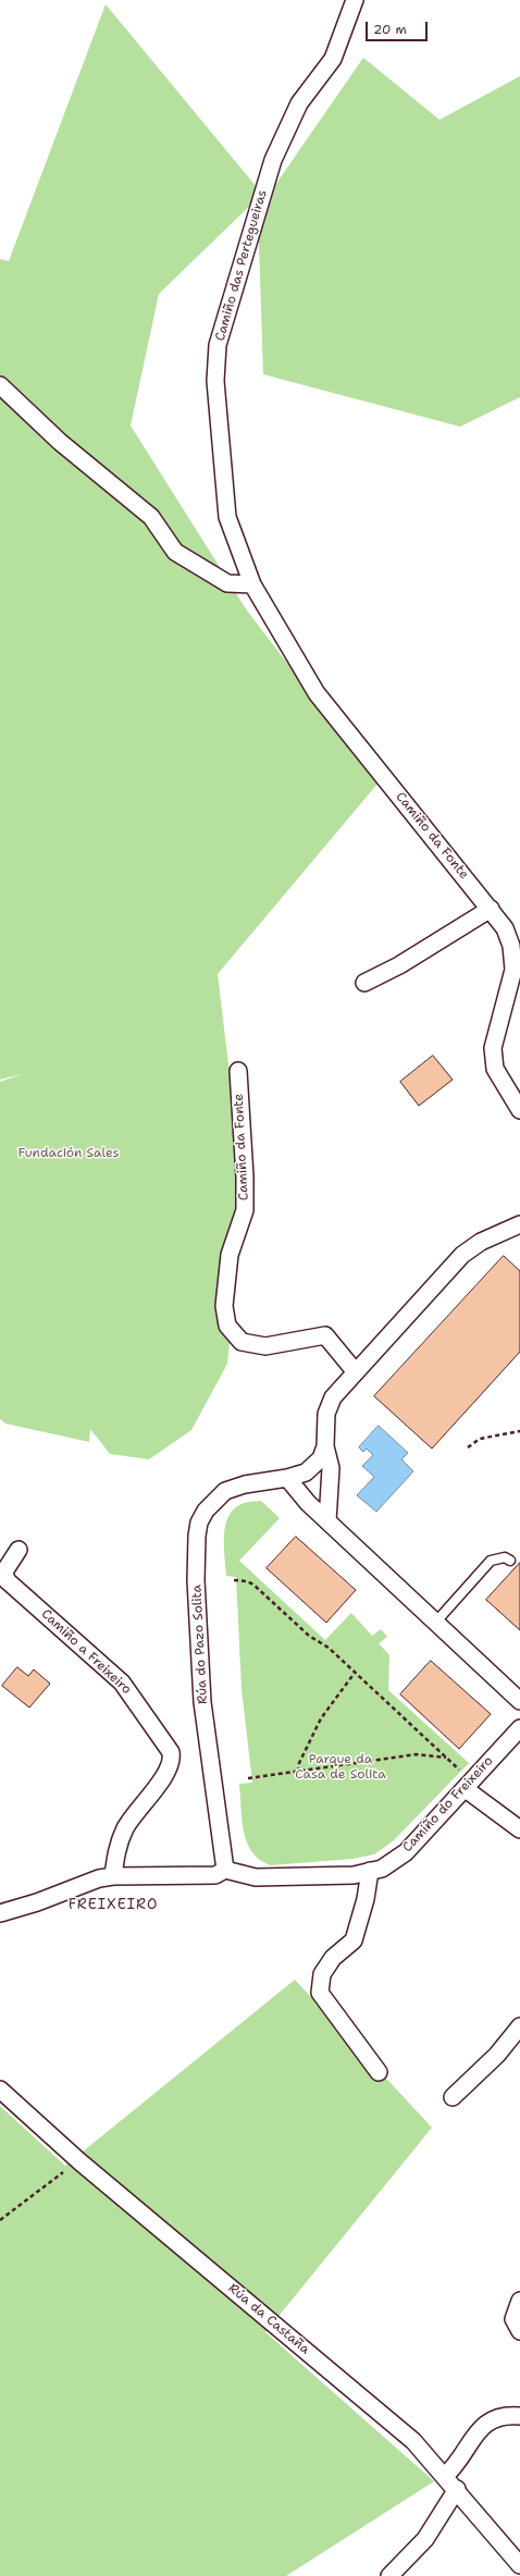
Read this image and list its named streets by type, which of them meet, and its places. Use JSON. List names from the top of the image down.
{
  "streets": {
    "street": [
      "Camiño das Pertegueiras",
      "Camiño da Fonte",
      "Rúa do Pazo Solita",
      "Camiño a Freixeiro",
      "Camiño do Freixeiro",
      "Rúa da Castaña"
    ]
  },
  "crossings": [
    ["Camiño das Pertegueiras", "Camiño da Fonte"],
    ["Rúa do Pazo Solita", "Camiño do Freixeiro"],
    ["Camiño a Freixeiro", "Camiño do Freixeiro"]
  ],
  "districts": ["FREIXEIRO"],
  "parks": ["Fundación Sales", "Parque da Casa de Solita"],
  "scale_bar": "20 m"
}
